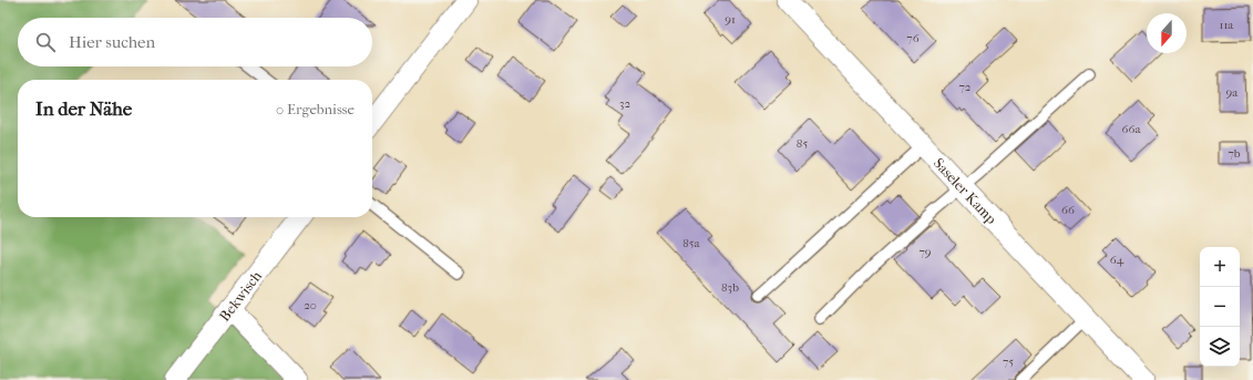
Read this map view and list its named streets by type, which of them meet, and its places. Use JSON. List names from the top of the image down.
{
  "streets": {
    "street": ["Saseler Kamp", "Bekwisch"]
  },
  "house_numbers": [
    "91",
    "11a",
    "76",
    "72",
    "9a",
    "32",
    "66a",
    "85",
    "7b",
    "66",
    "85a",
    "79",
    "64",
    "83b",
    "20",
    "75"
  ],
  "north": "bottom",
  "page": {
    "search": "Hier suchen",
    "heading": ["In der Nähe", "0 Ergebnisse"],
    "map_buttons": ["+", "−"]
  }
}
